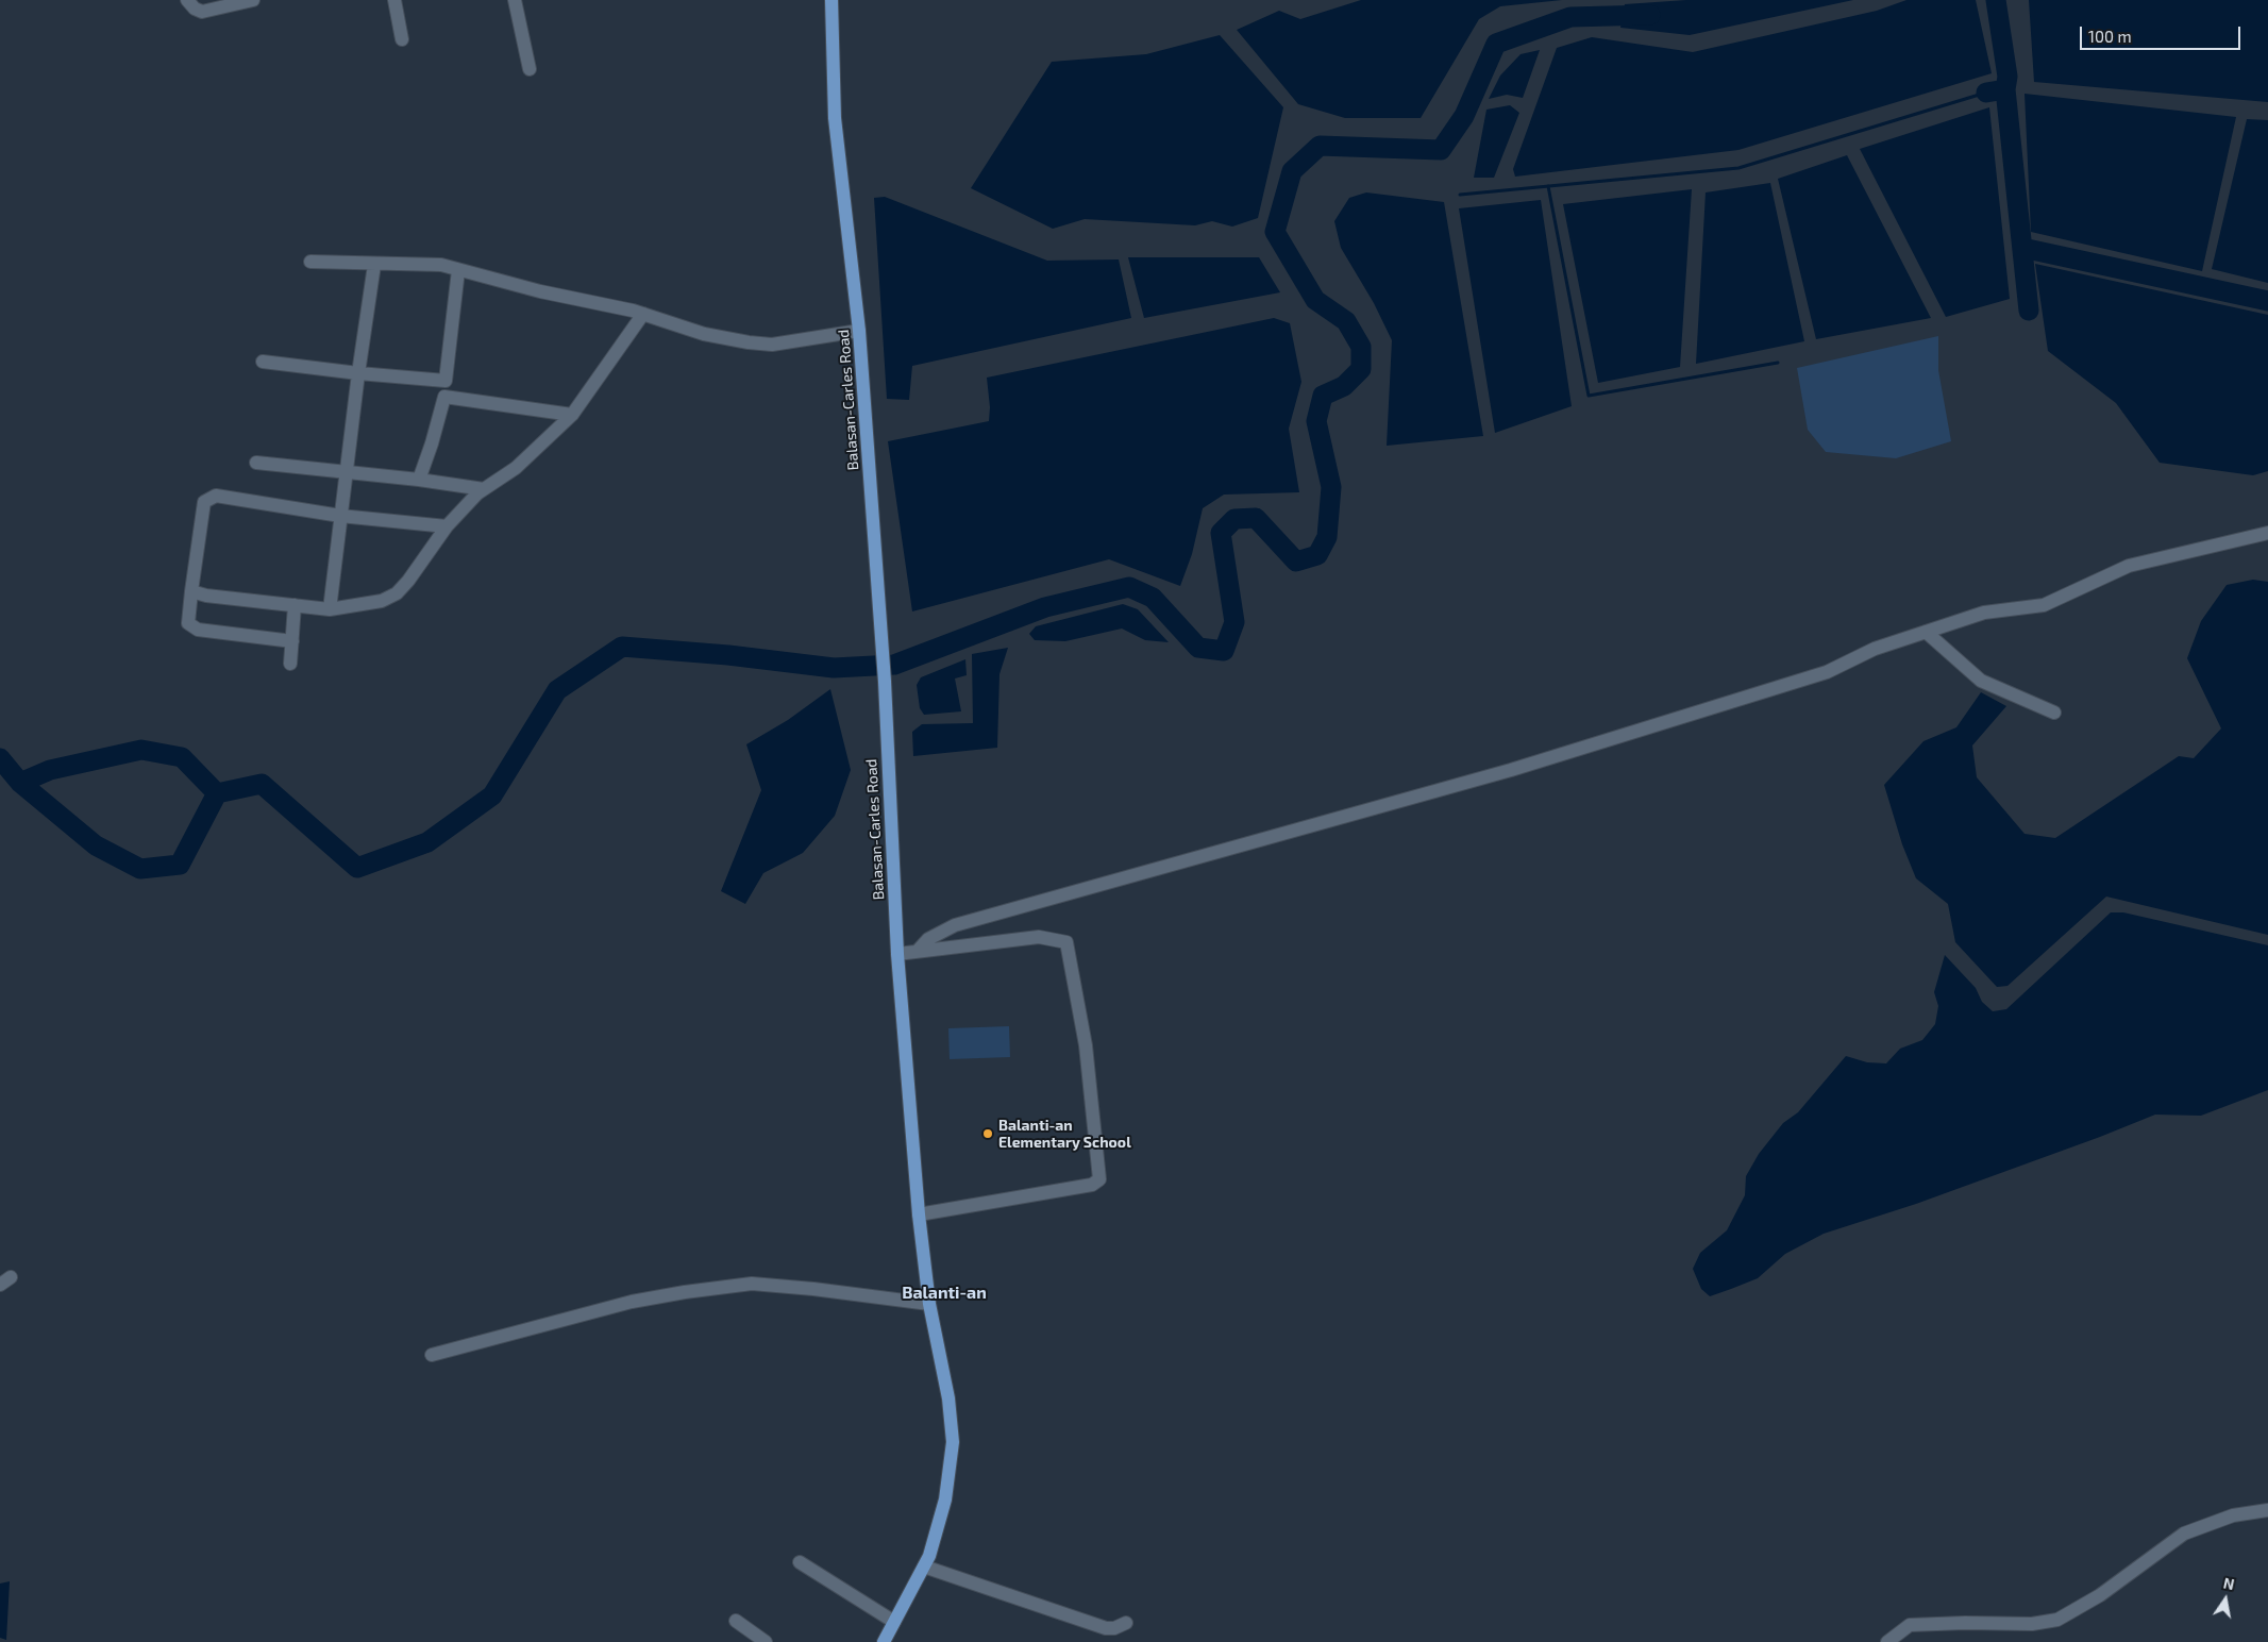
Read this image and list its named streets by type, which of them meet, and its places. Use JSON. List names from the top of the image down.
{
  "streets": {
    "main road": ["Balasan-Carles Road"]
  },
  "districts": ["Balanti-an"],
  "places": ["Balanti-an Elementary School"],
  "scale_bar": "100 m",
  "north": "top"
}
